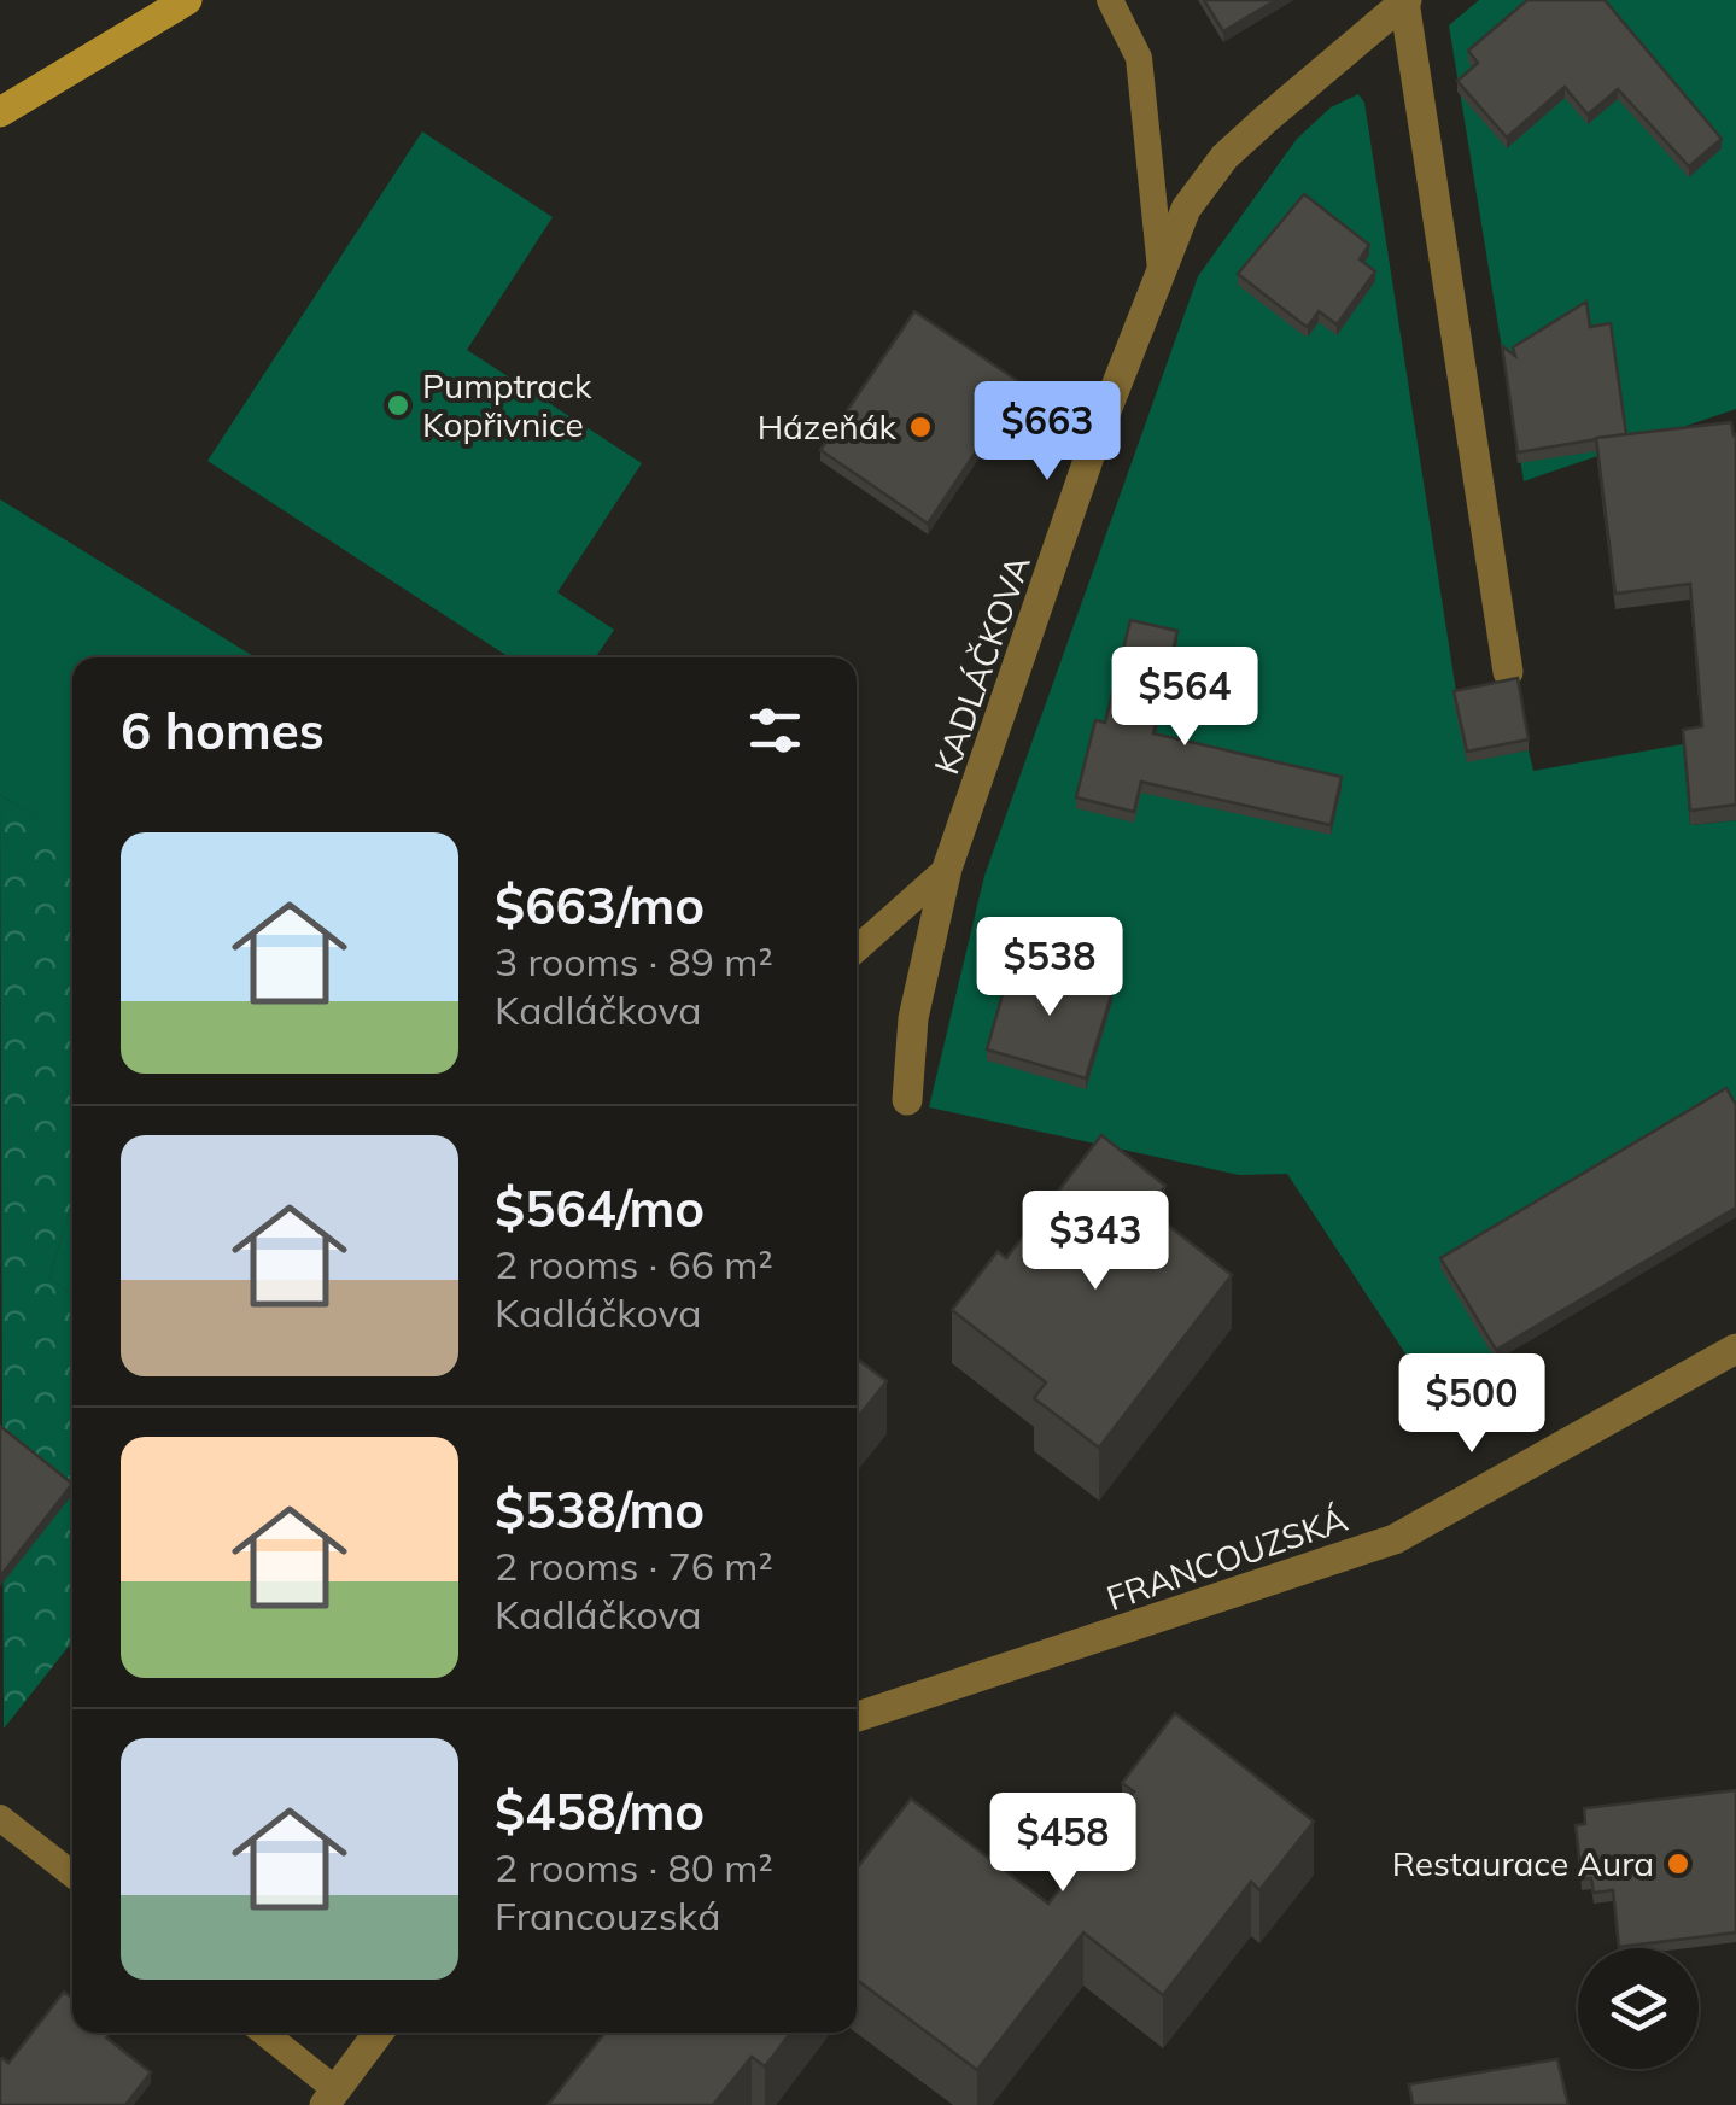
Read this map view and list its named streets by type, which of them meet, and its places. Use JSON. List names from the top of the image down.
{
  "streets": {
    "street": ["KADLÁČKOVA", "FRANCOUZSKÁ"]
  },
  "places": ["Pumptrack Kopřivnice", "Házeňák", "Restaurace Aura"],
  "page": {
    "price": [
      "$663",
      "$564",
      "$538",
      "$343",
      "$500",
      "$458"
    ],
    "heading": "6 homes",
    "list": [
      {
        "name": "$663/mo",
        "note": "3 rooms · 89 m² · Kadláčkova"
      },
      {
        "name": "$564/mo",
        "note": "2 rooms · 66 m² · Kadláčkova"
      },
      {
        "name": "$538/mo",
        "note": "2 rooms · 76 m² · Kadláčkova"
      },
      {
        "name": "$458/mo",
        "note": "2 rooms · 80 m² · Francouzská"
      }
    ]
  }
}
